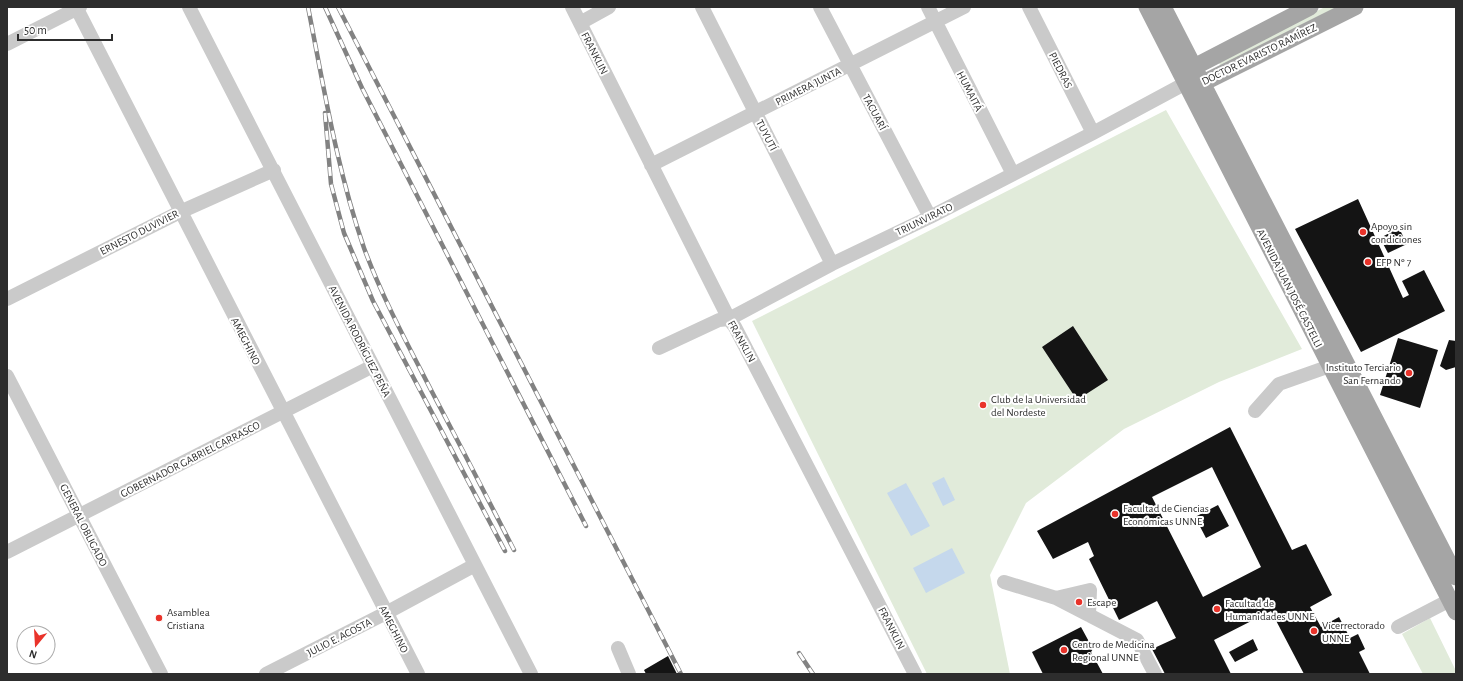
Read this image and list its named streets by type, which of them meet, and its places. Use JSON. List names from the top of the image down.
{
  "streets": {
    "main road": ["DOCTOR EVARISTO RAMÍREZ", "AVENIDA JUAN JOSÉ CASTELLI"],
    "street": [
      "FRANKLIN",
      "PIEDRAS",
      "PRIMERA JUNTA",
      "HUMAITÁ",
      "TACUARÍ",
      "TUYUTÍ",
      "TRIUNVIRATO",
      "ERNESTO DUVIVIER",
      "AMEGHINO",
      "AVENIDA RODRÍGUEZ PEÑA",
      "GOBERNADOR GABRIEL CARRASCO",
      "GENERAL OBLIGADO",
      "JULIO E. ACOSTA"
    ]
  },
  "crossings": [
    ["FRANKLIN", "PRIMERA JUNTA"],
    ["FRANKLIN", "TRIUNVIRATO"],
    ["DOCTOR EVARISTO RAMÍREZ", "TRIUNVIRATO"],
    ["DOCTOR EVARISTO RAMÍREZ", "AVENIDA JUAN JOSÉ CASTELLI"],
    ["PIEDRAS", "TRIUNVIRATO"],
    ["PRIMERA JUNTA", "HUMAITÁ"],
    ["PRIMERA JUNTA", "TACUARÍ"],
    ["PRIMERA JUNTA", "TUYUTÍ"],
    ["HUMAITÁ", "TRIUNVIRATO"],
    ["TACUARÍ", "TRIUNVIRATO"],
    ["TUYUTÍ", "TRIUNVIRATO"],
    ["TRIUNVIRATO", "AVENIDA JUAN JOSÉ CASTELLI"],
    ["ERNESTO DUVIVIER", "AMEGHINO"],
    ["ERNESTO DUVIVIER", "AVENIDA RODRÍGUEZ PEÑA"],
    ["AMEGHINO", "GOBERNADOR GABRIEL CARRASCO"],
    ["AMEGHINO", "JULIO E. ACOSTA"],
    ["AVENIDA RODRÍGUEZ PEÑA", "GOBERNADOR GABRIEL CARRASCO"],
    ["AVENIDA RODRÍGUEZ PEÑA", "JULIO E. ACOSTA"],
    ["GOBERNADOR GABRIEL CARRASCO", "GENERAL OBLIGADO"]
  ],
  "places": [
    "Apoyo sin condiciones",
    "EFP Nº 7",
    "Instituto Terciario San Fernando",
    "Club de la Universidad del Nordeste",
    "Facultad de Ciencias Económicas UNNE",
    "Escape",
    "Facultad de Humanidades UNNE",
    "Asamblea Cristiana",
    "Vicerrectorado UNNE",
    "Centro de Medicina Regional UNNE"
  ],
  "scale_bar": "50 m",
  "north": "bottom"
}
